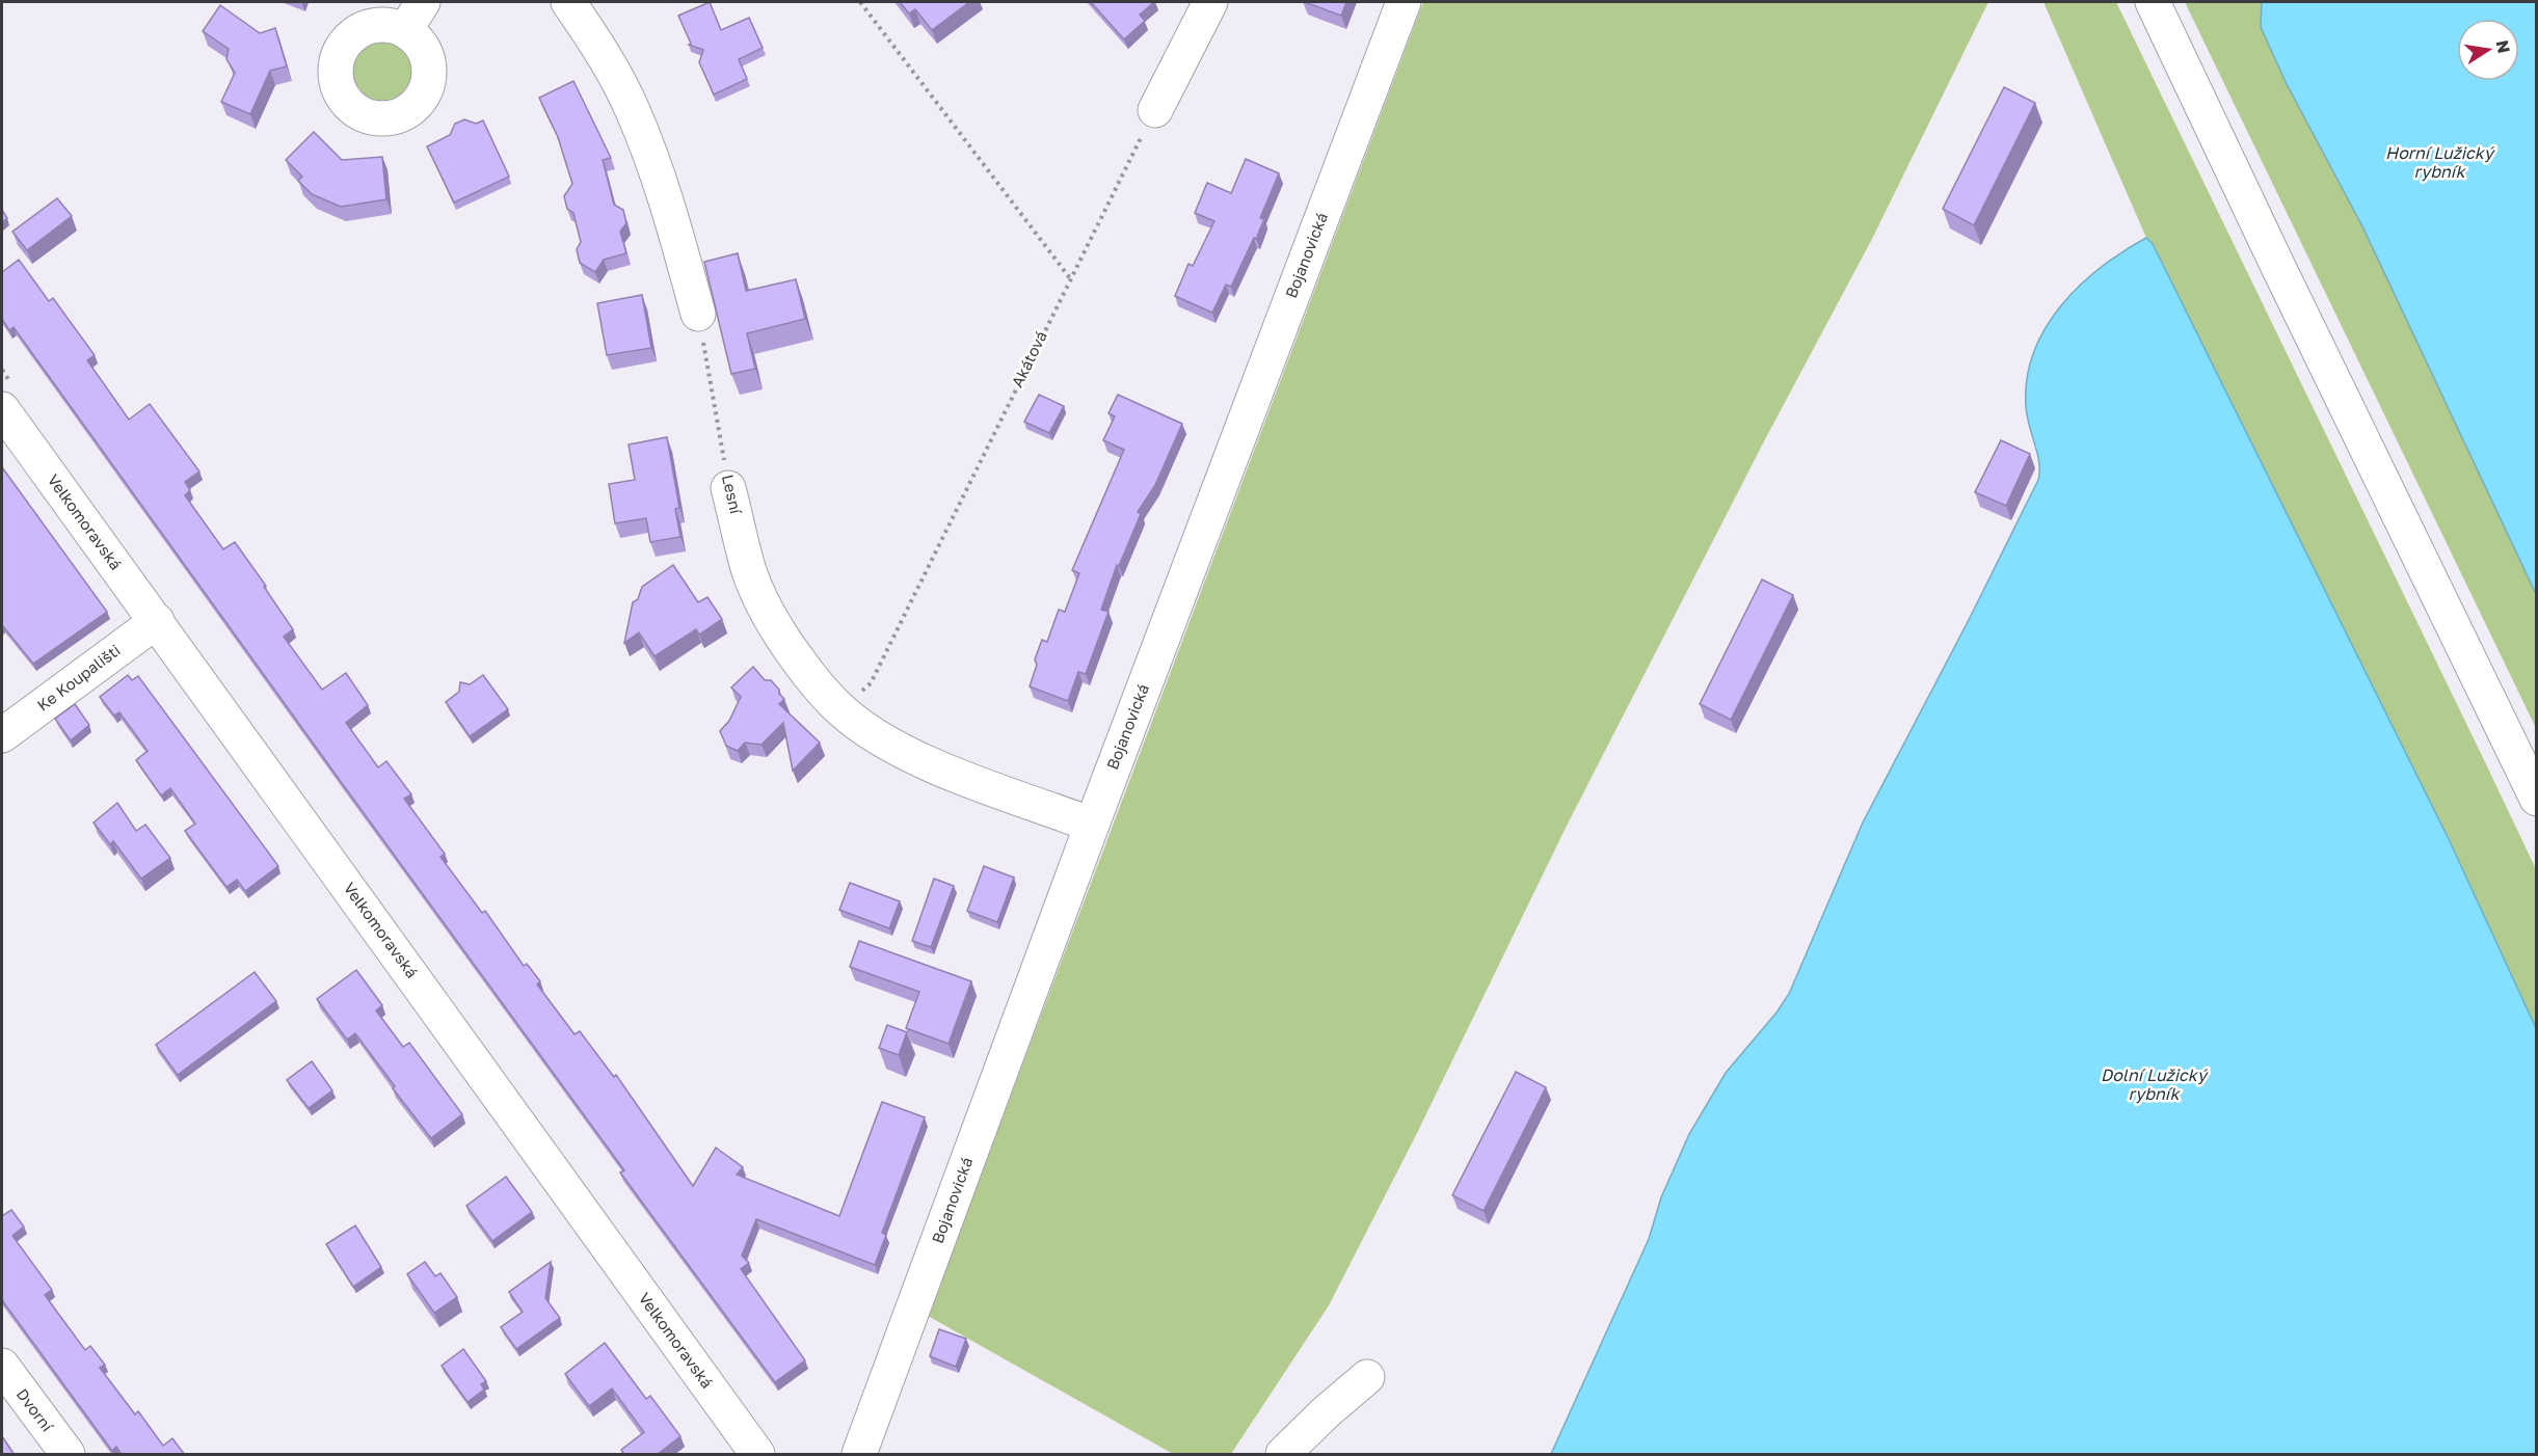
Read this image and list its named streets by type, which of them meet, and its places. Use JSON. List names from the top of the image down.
{
  "streets": {
    "street": [
      "Bojanovická",
      "Lesní",
      "Velkomoravská",
      "Ke Koupališti",
      "Dvorní"
    ],
    "path": ["Akátová"]
  },
  "crossings": [
    ["Bojanovická", "Lesní"],
    ["Akátová", "Lesní"],
    ["Velkomoravská", "Ke Koupališti"]
  ],
  "water": ["Horní Lužický rybník", "Dolní Lužický rybník"],
  "north": "right"
}
